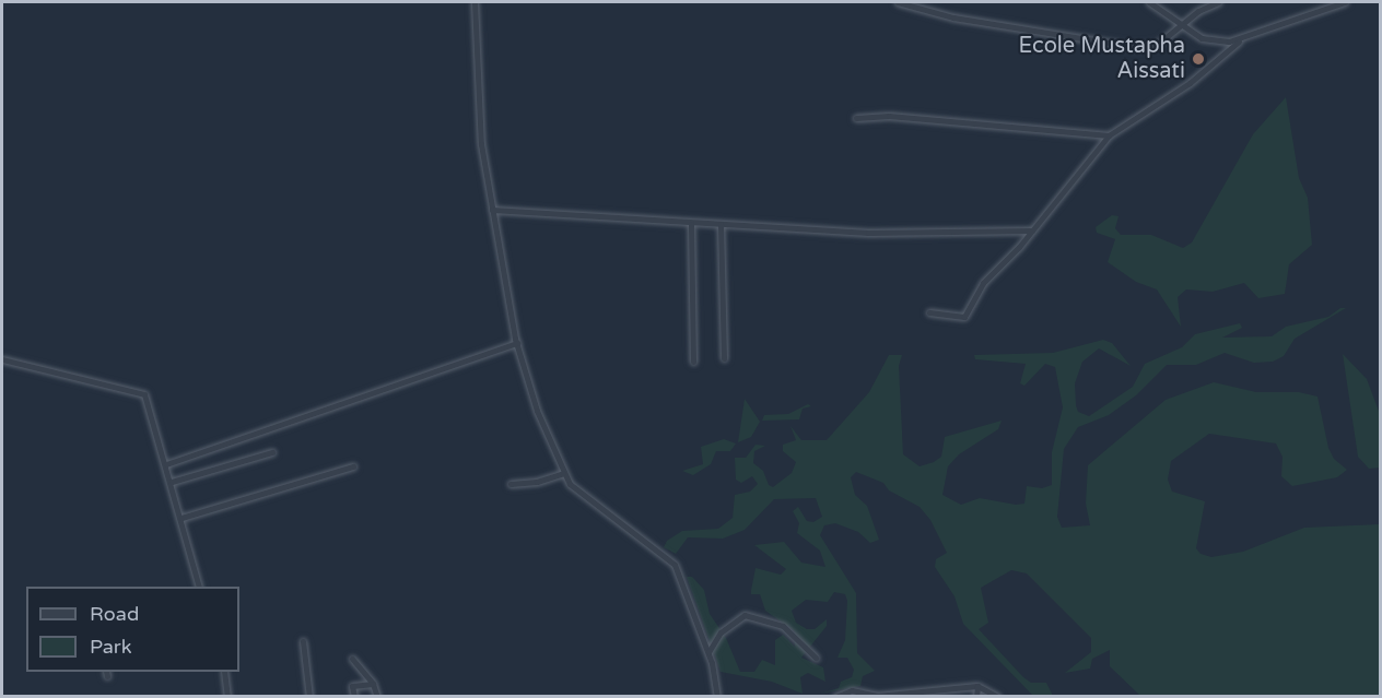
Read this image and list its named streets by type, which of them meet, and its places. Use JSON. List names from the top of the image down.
{
  "places": ["Ecole Mustapha Aissati"],
  "legend": ["Road", "Park"]
}
